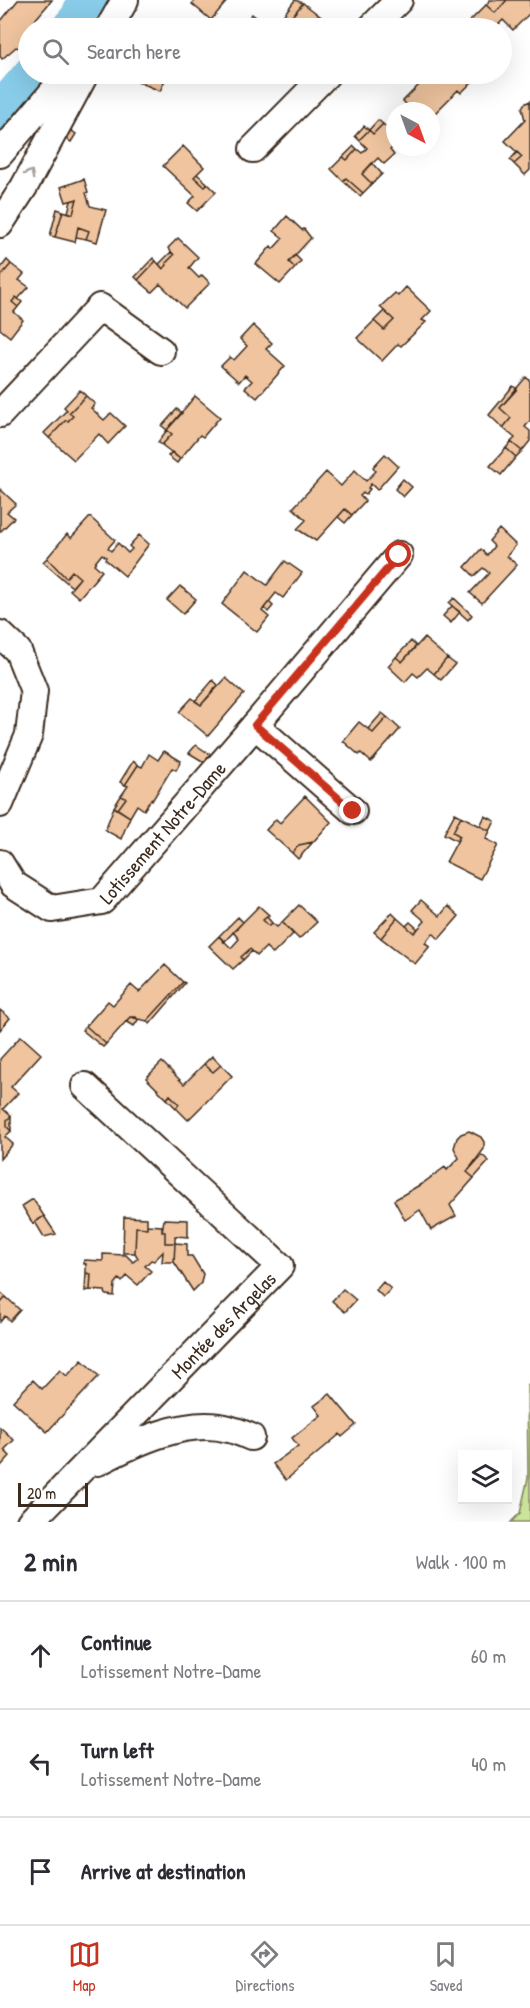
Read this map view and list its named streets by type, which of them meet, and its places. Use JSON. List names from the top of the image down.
{
  "streets": {
    "street": ["Lotissement Notre-Dame", "Montée des Argelas"]
  },
  "scale_bar": "20 m",
  "north": "bottom right",
  "page": {
    "search": "Search here",
    "scale": "20 m",
    "heading": ["2 min", "Walk · 100 m"],
    "list": [
      ["Continue", "Lotissement Notre-Dame", "60 m"],
      ["Turn left", "Lotissement Notre-Dame", "40 m"],
      "Arrive at destination"
    ],
    "nav": ["Map", "Directions", "Saved"]
  }
}
